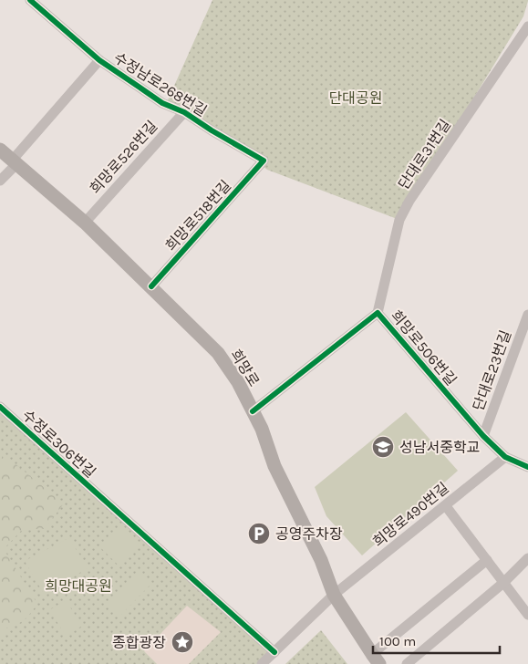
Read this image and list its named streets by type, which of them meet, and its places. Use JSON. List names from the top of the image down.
{
  "streets": {
    "main road": ["희망로"],
    "street": [
      "수정남로268번길",
      "단대로31번길",
      "희망로526번길",
      "희망로518번길",
      "희망로506번길",
      "단대로23번길",
      "수정로306번길",
      "희망로490번길"
    ]
  },
  "crossings": [
    ["수정남로268번길", "희망로526번길"],
    ["수정남로268번길", "희망로518번길"],
    ["단대로31번길", "희망로506번길"],
    ["희망로526번길", "희망로"],
    ["희망로518번길", "희망로"],
    ["희망로506번길", "희망로"],
    ["희망로506번길", "단대로23번길"],
    ["희망로506번길", "희망로490번길"],
    ["희망로", "희망로490번길"],
    ["수정로306번길", "희망로490번길"]
  ],
  "parks": ["단대공원", "희망대공원"],
  "places": {
    "school or university": ["성남서중학교"],
    "parking": ["공영주차장"],
    "place": ["종합광장"]
  },
  "scale_bar": "100 m"
}
